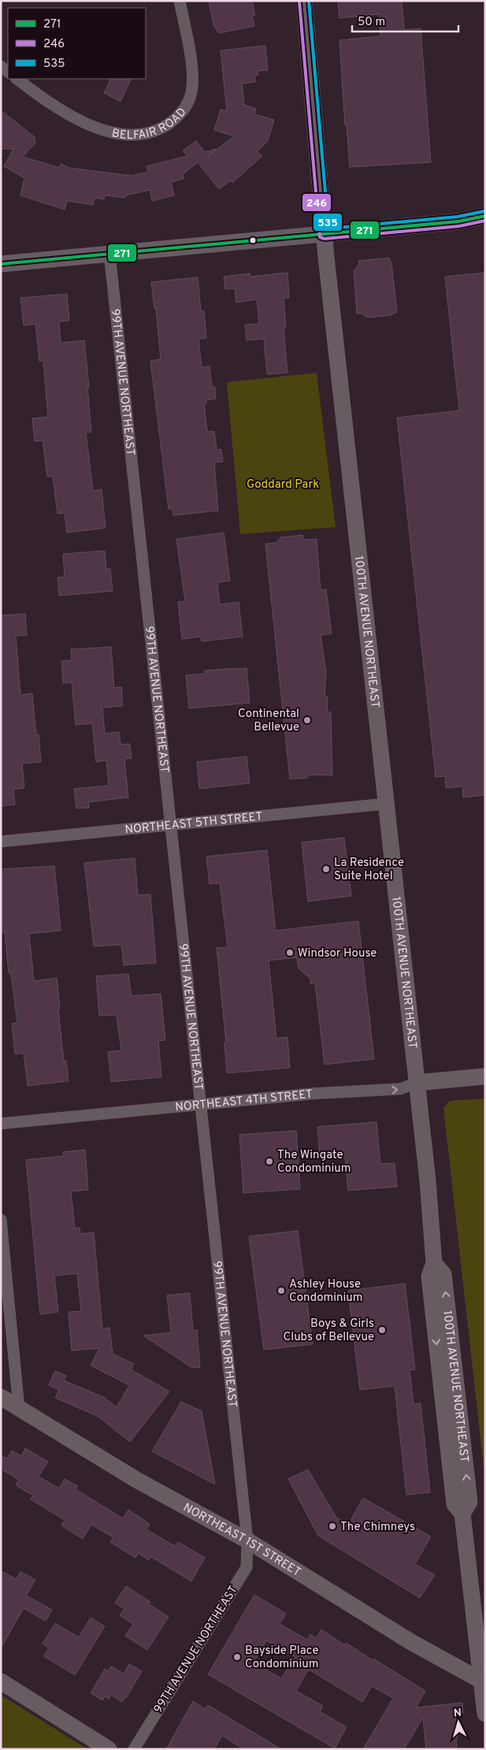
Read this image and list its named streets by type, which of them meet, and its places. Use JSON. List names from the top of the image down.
{
  "streets": {
    "main road": ["100TH AVENUE NORTHEAST", "NORTHEAST 4TH STREET", "NORTHEAST 1ST STREET"],
    "street": ["BELFAIR ROAD", "99TH AVENUE NORTHEAST", "NORTHEAST 5TH STREET"]
  },
  "crossings": [
    ["99TH AVENUE NORTHEAST", "NORTHEAST 5TH STREET"],
    ["99TH AVENUE NORTHEAST", "NORTHEAST 4TH STREET"],
    ["99TH AVENUE NORTHEAST", "NORTHEAST 1ST STREET"],
    ["100TH AVENUE NORTHEAST", "NORTHEAST 5TH STREET"],
    ["100TH AVENUE NORTHEAST", "NORTHEAST 4TH STREET"],
    ["100TH AVENUE NORTHEAST", "NORTHEAST 1ST STREET"]
  ],
  "one_way": ["NORTHEAST 4TH STREET"],
  "parks": ["Goddard Park"],
  "places": [
    "Continental Bellevue",
    "La Residence Suite Hotel",
    "Windsor House",
    "The Wingate Condominium",
    "Ashley House Condominium",
    "Boys & Girls Clubs of Bellevue",
    "The Chimneys",
    "Bayside Place Condominium"
  ],
  "lines": ["transit line 535", "transit line 246", "transit line 271"],
  "legend": ["271", "246", "535"],
  "scale_bar": "50 m",
  "north": "top"
}
